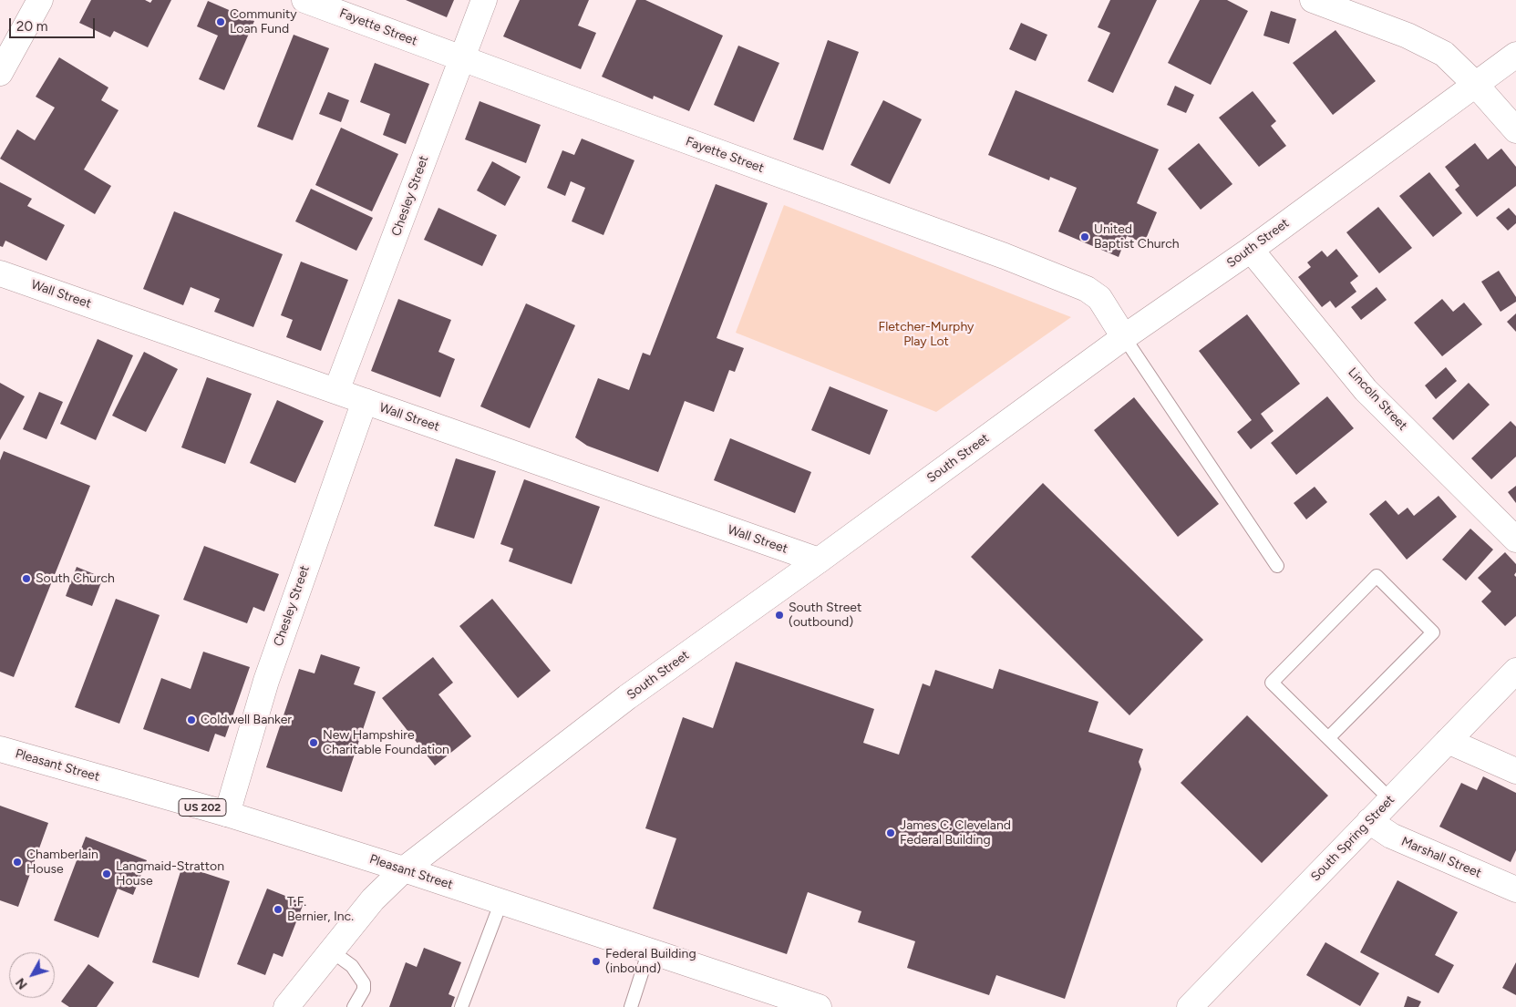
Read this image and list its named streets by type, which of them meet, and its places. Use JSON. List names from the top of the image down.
{
  "streets": {
    "street": [
      "Fayette Street",
      "Chesley Street",
      "South Street",
      "Wall Street",
      "Lincoln Street",
      "Pleasant Street",
      "US 202",
      "South Spring Street",
      "Marshall Street"
    ]
  },
  "crossings": [
    ["Fayette Street", "Chesley Street"],
    ["Fayette Street", "South Street"],
    ["Chesley Street", "Wall Street"],
    ["Chesley Street", "Pleasant Street"],
    ["South Street", "Wall Street"],
    ["South Street", "Lincoln Street"],
    ["South Street", "Pleasant Street"],
    ["South Spring Street", "Marshall Street"]
  ],
  "parks": ["Fletcher-Murphy Play Lot"],
  "places": [
    "Community Loan Fund",
    "United Baptist Church",
    "South Church",
    "South Street (outbound)",
    "Coldwell Banker",
    "New Hampshire Charitable Foundation",
    "James C. Cleveland Federal Building",
    "Chamberlain House",
    "Langmaid-Stratton House",
    "T.F. Bernier, Inc.",
    "Federal Building (inbound)"
  ],
  "scale_bar": "20 m",
  "north": "bottom left"
}
